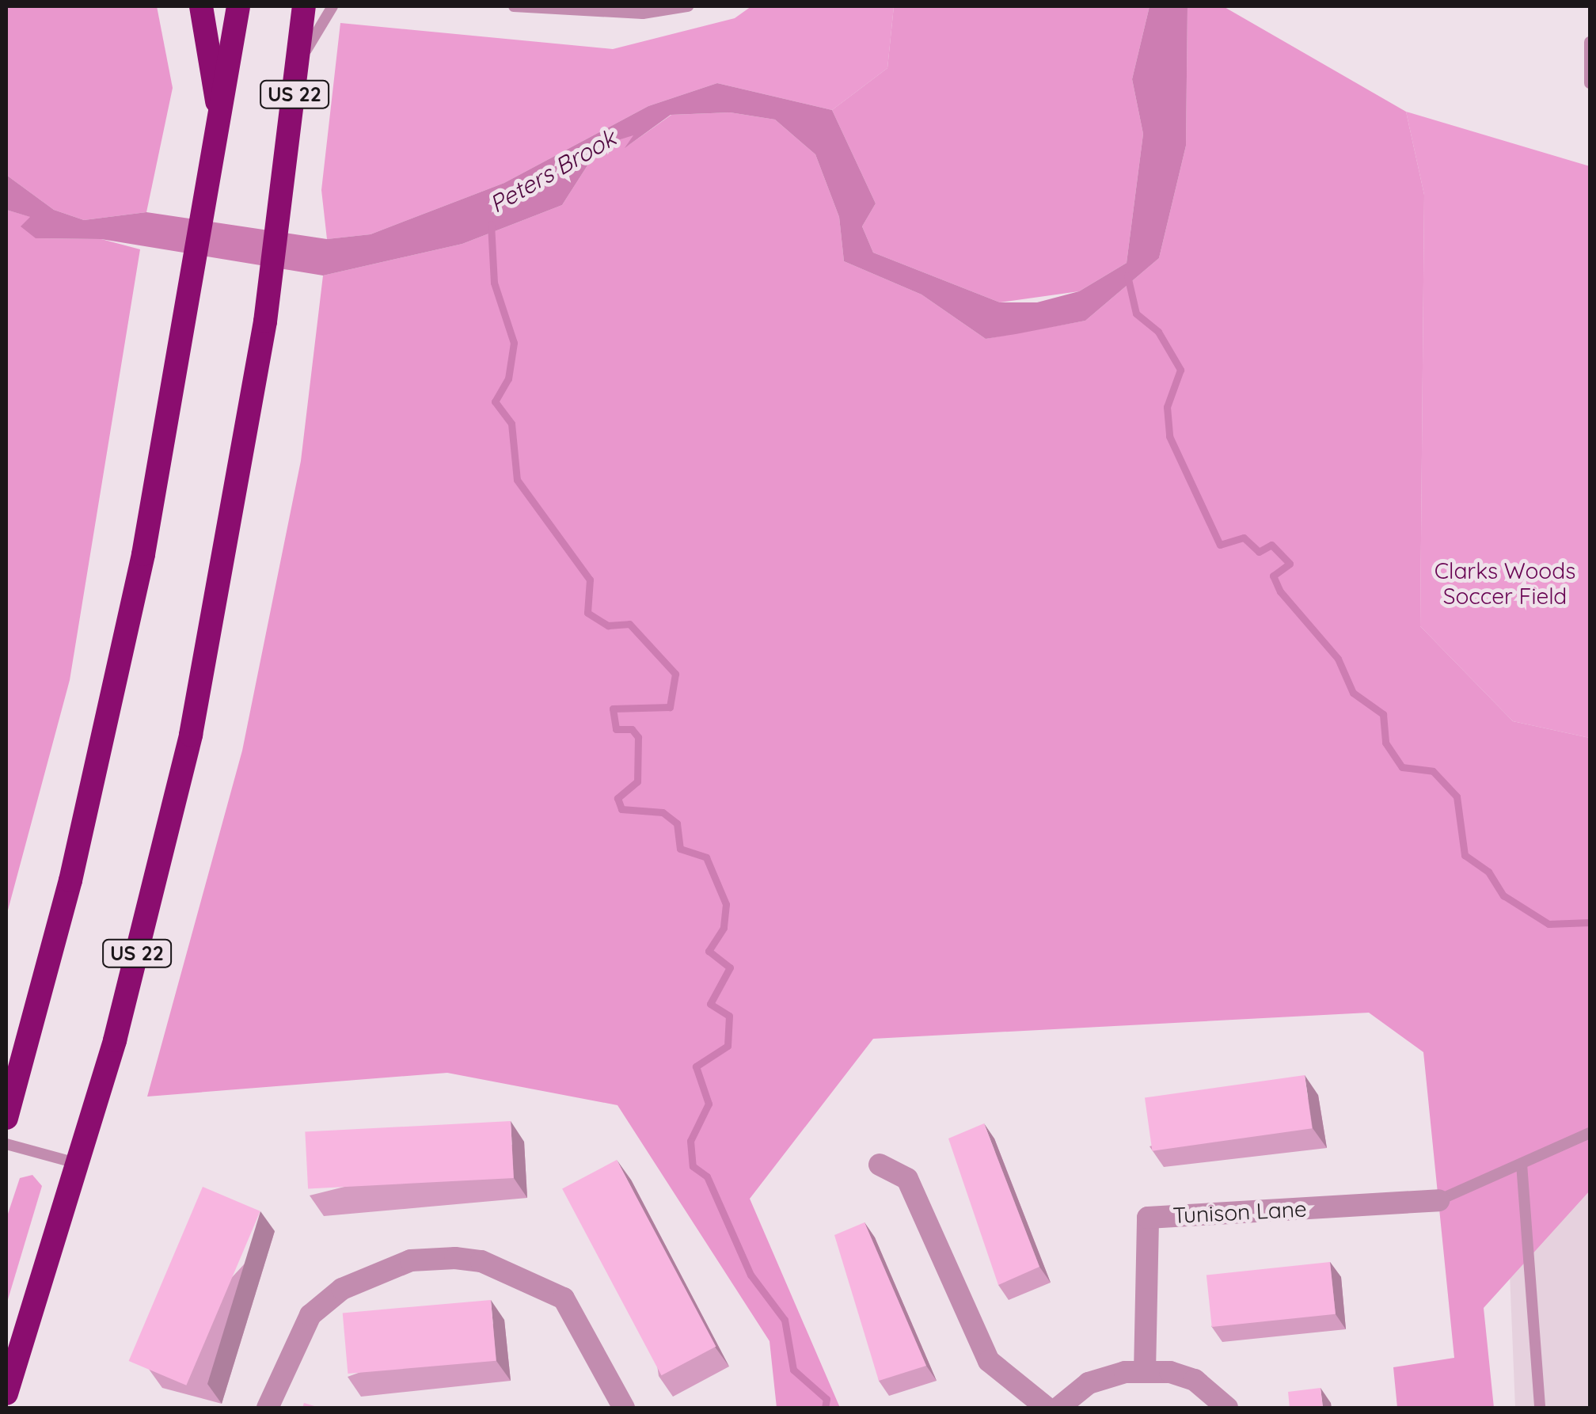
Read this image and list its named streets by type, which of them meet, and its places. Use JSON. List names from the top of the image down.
{
  "streets": {
    "highway": ["US 22"],
    "street": ["Tunison Lane"]
  },
  "water": ["Peters Brook"],
  "parks": ["Clarks Woods Soccer Field"]
}
